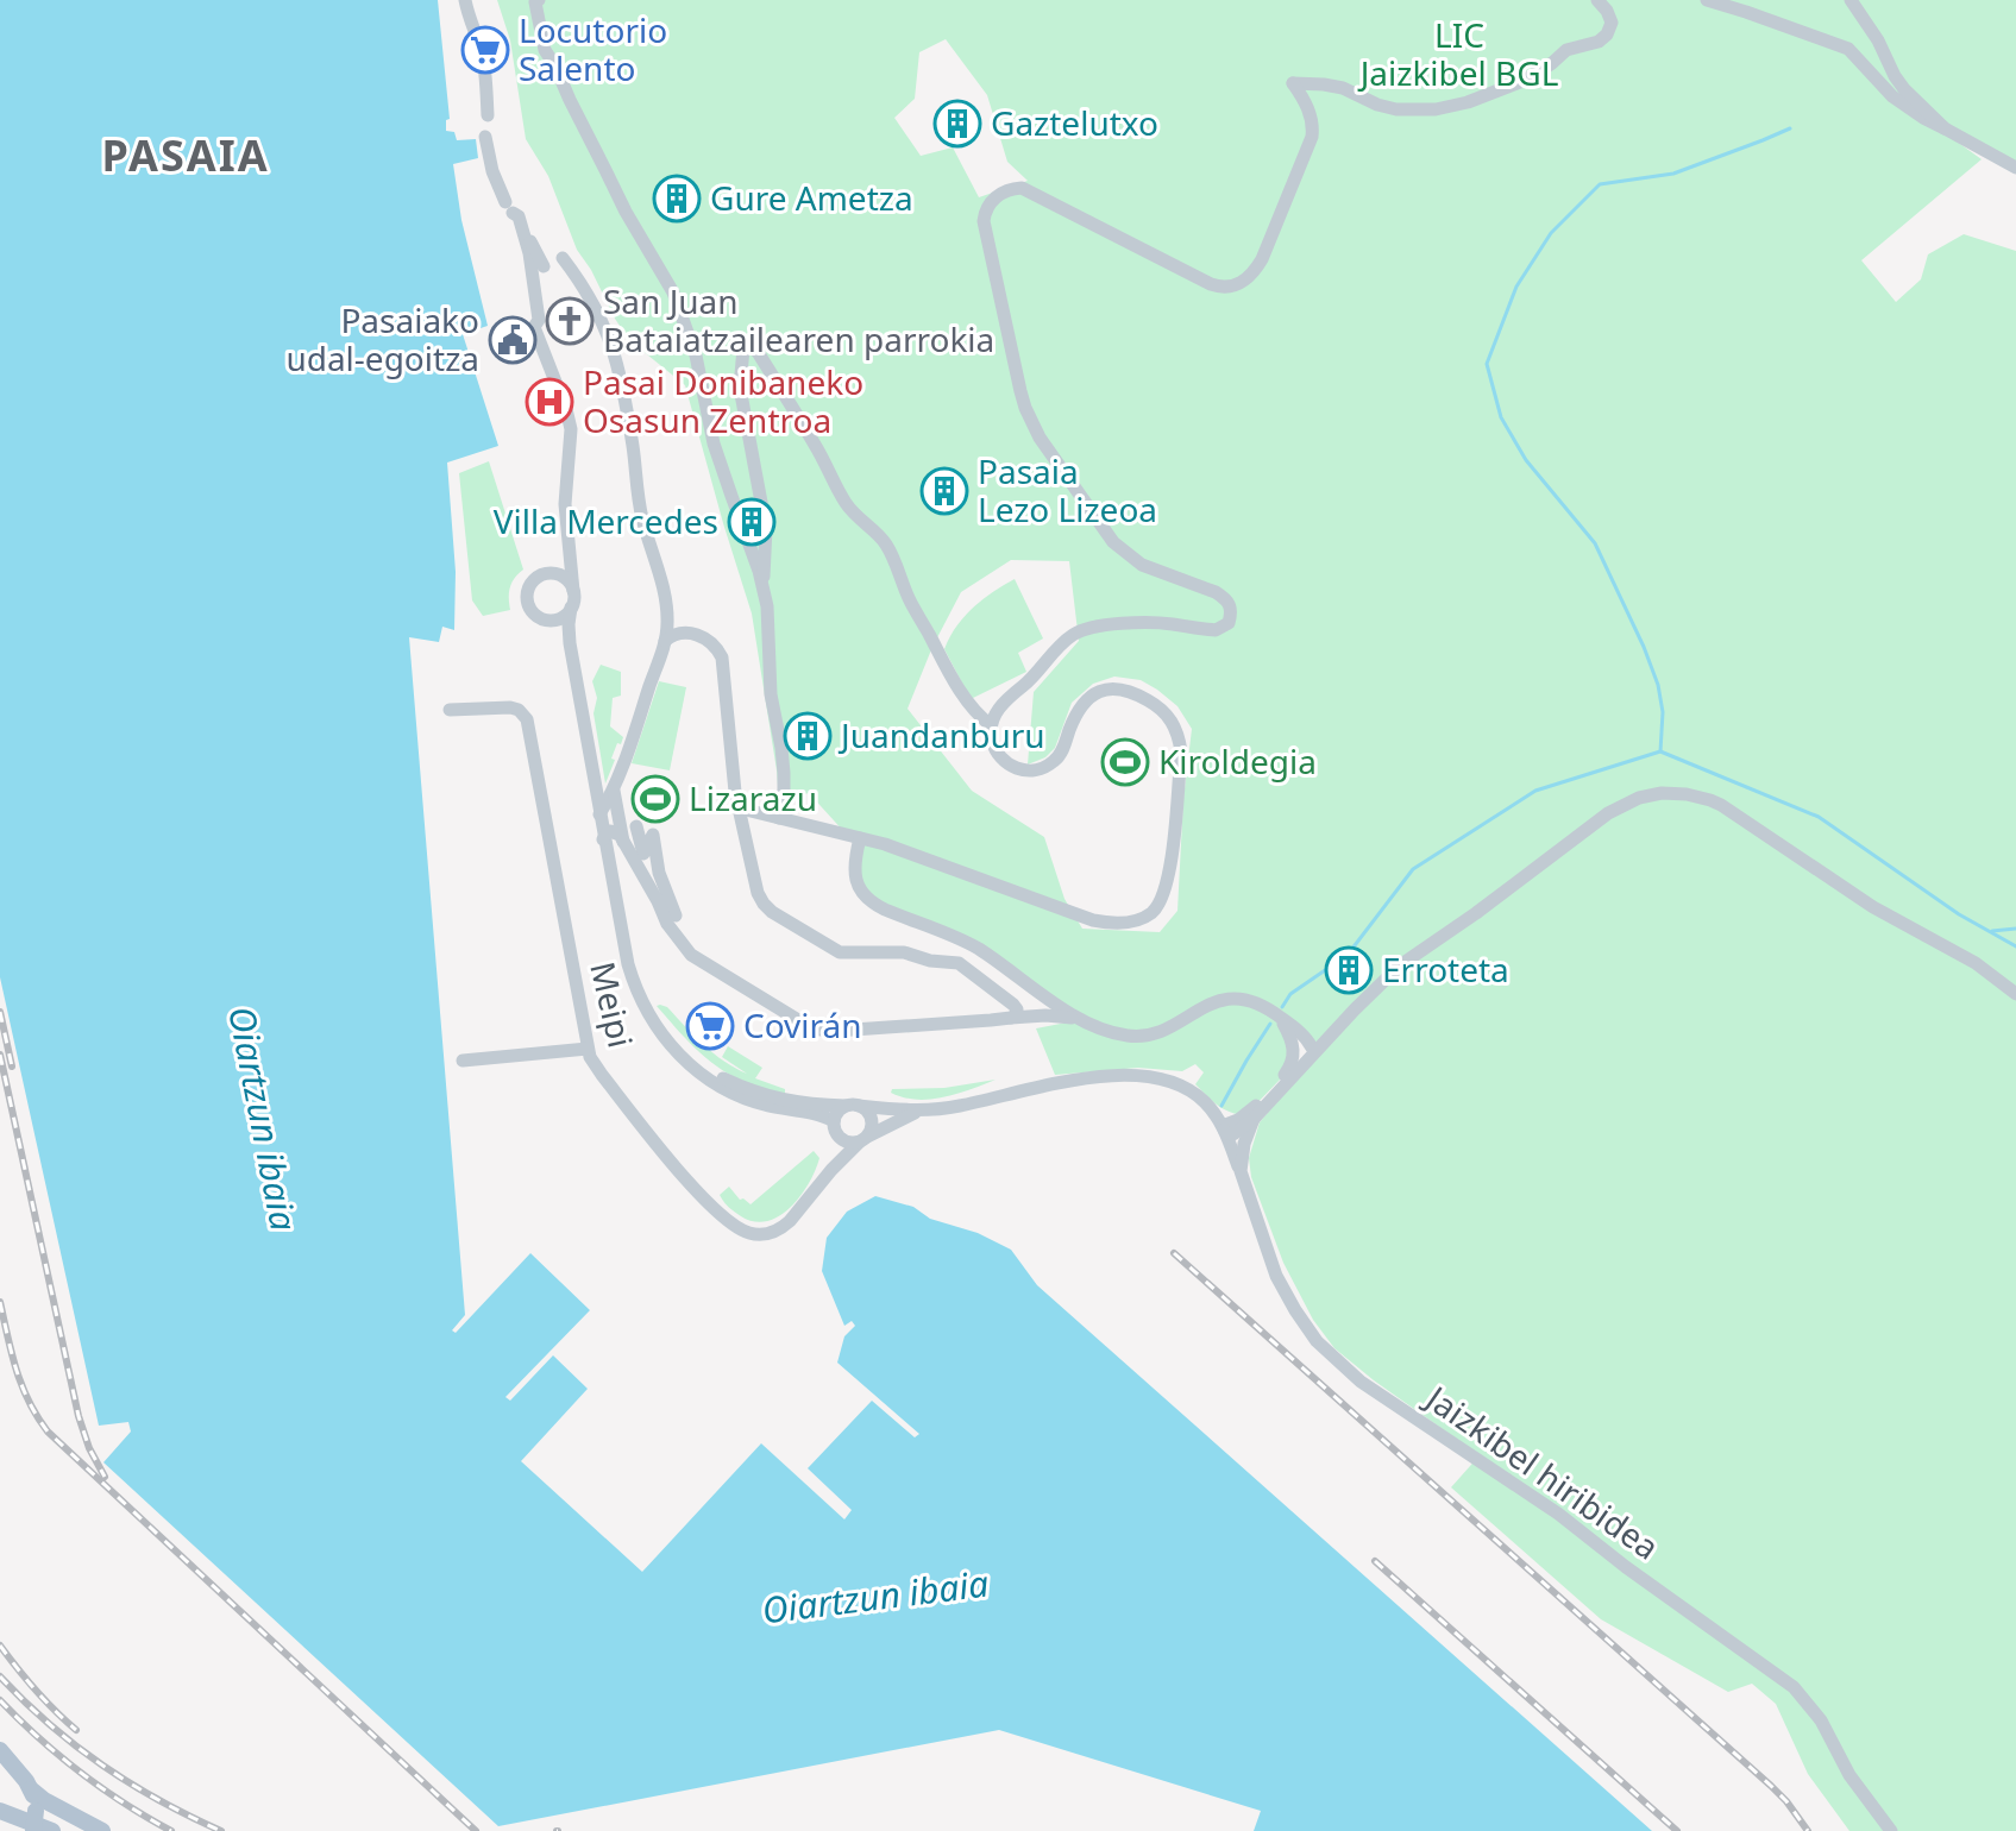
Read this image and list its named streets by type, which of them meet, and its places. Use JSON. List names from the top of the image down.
{
  "streets": {
    "street": ["Meipi", "Jaizkibel hiribidea"]
  },
  "districts": ["PASAIA"],
  "water": ["Oiartzun ibaia"],
  "parks": ["LIC Jaizkibel BGL"],
  "places": {
    "supermarket": ["Locutorio Salento", "Covirán"],
    "building": [
      "Gaztelutxo",
      "Gure Ametza",
      "Pasaia Lezo Lizeoa",
      "Villa Mercedes",
      "Juandanburu",
      "Erroteta"
    ],
    "church": ["San Juan Bataiatzailearen parrokia"],
    "public building": ["Pasaiako udal-egoitza"],
    "hospital": ["Pasai Donibaneko Osasun Zentroa"],
    "sports": ["Kiroldegia", "Lizarazu"]
  }
}
